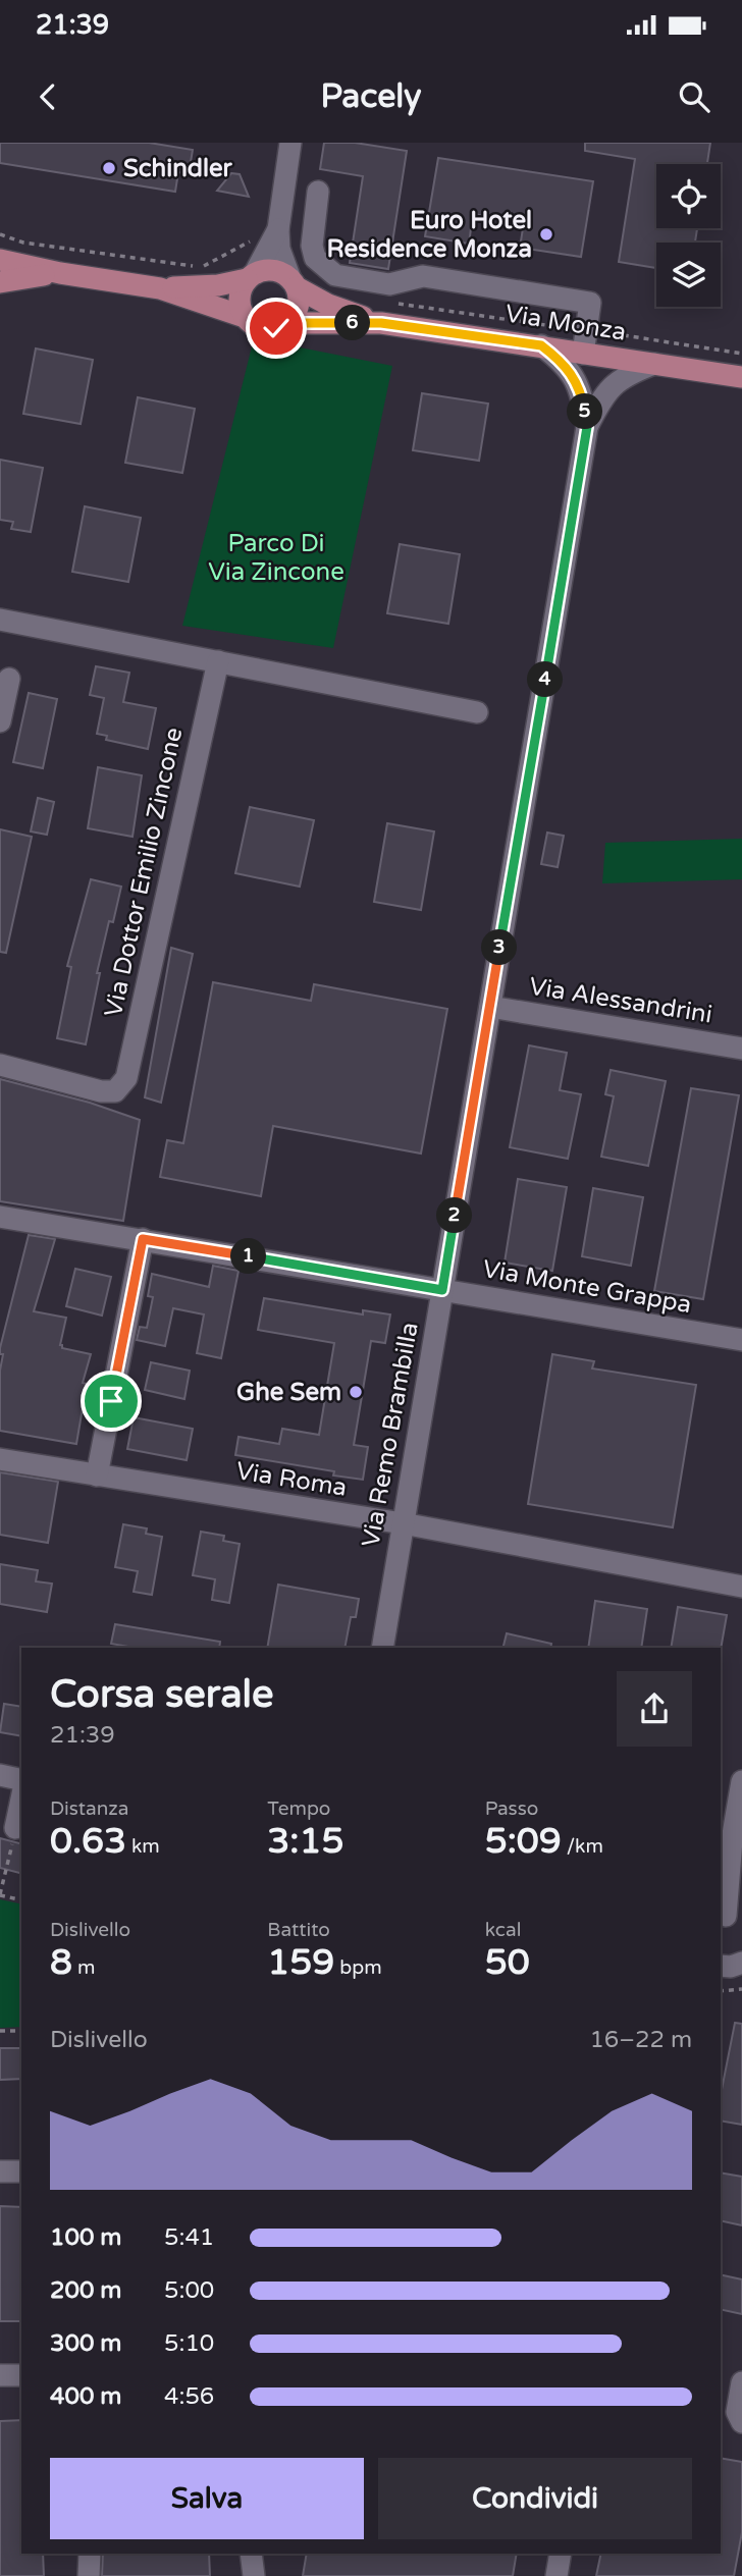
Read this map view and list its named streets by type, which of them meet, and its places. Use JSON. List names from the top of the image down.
{
  "streets": {
    "main road": ["Via Monza"],
    "street": [
      "Via Dottor Emilio Zincone",
      "Via Alessandrini",
      "Via Monte Grappa",
      "Via Remo Brambilla",
      "Via Roma"
    ]
  },
  "crossings": [
    ["Via Monza", "Via Remo Brambilla"],
    ["Via Alessandrini", "Via Remo Brambilla"],
    ["Via Monte Grappa", "Via Remo Brambilla"],
    ["Via Remo Brambilla", "Via Roma"]
  ],
  "parks": ["Parco Di Via Zincone"],
  "places": ["Schindler", "Euro Hotel Residence Monza", "Ghe Sem"],
  "page": {
    "status": "21:39",
    "header": "Pacely",
    "pins": [
      "6",
      "5",
      "4",
      "3",
      "2",
      "1"
    ],
    "heading": ["Corsa serale", "21:39"],
    "stats": [
      ["Distanza", "0.63 km"],
      ["Tempo", "3:15"],
      ["Passo", "5:09 /km"],
      ["Dislivello", "8 m"],
      ["Battito", "159 bpm"],
      ["kcal", "50"]
    ],
    "chart": ["Dislivello", "16–22 m"],
    "list": [
      {
        "name": "100 m",
        "note": "5:41"
      },
      {
        "name": "200 m",
        "note": "5:00"
      },
      {
        "name": "300 m",
        "note": "5:10"
      },
      {
        "name": "400 m",
        "note": "4:56"
      }
    ],
    "buttons": ["Salva", "Condividi"]
  }
}
